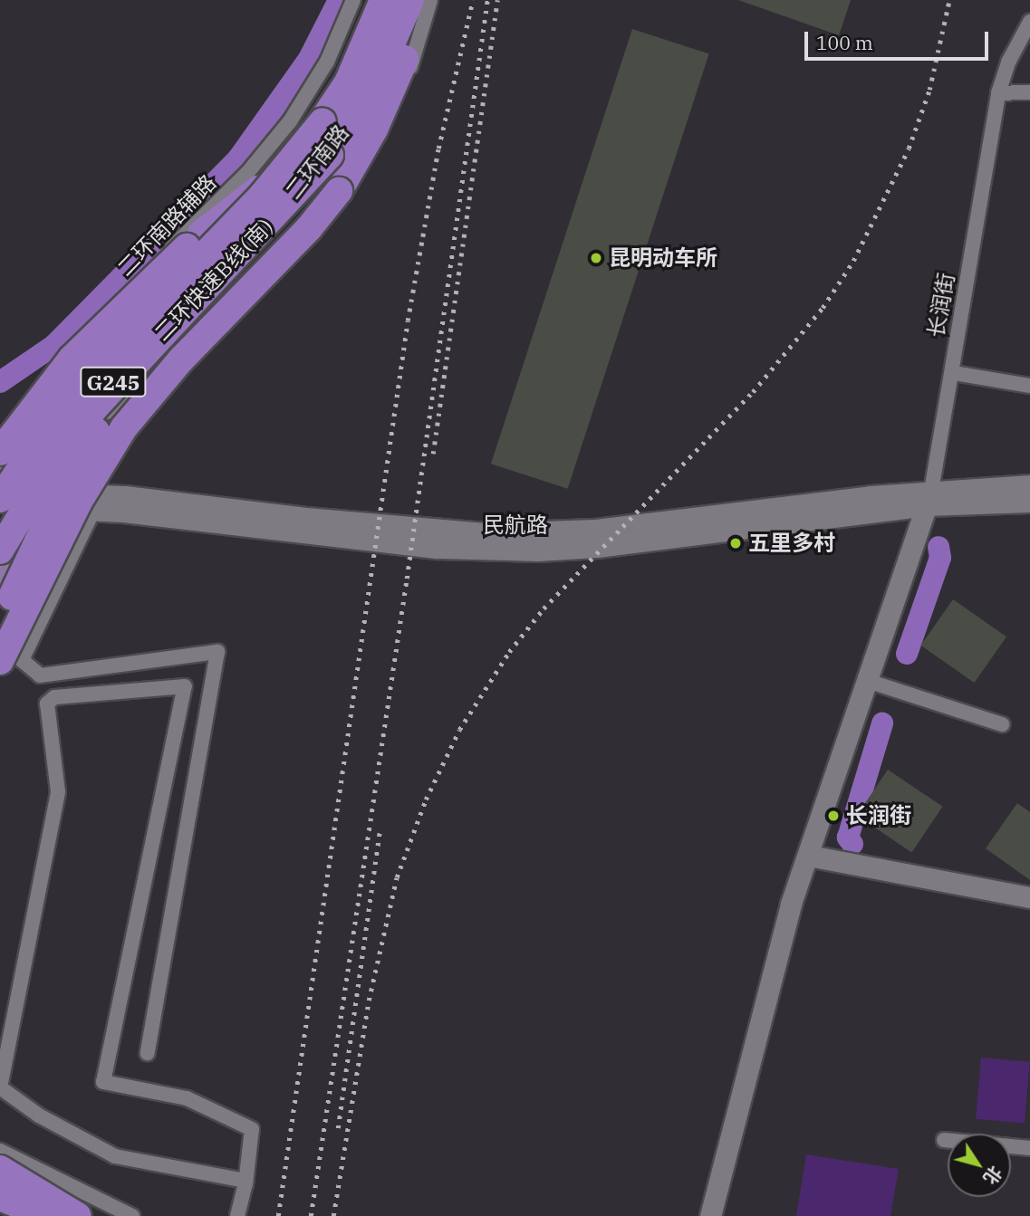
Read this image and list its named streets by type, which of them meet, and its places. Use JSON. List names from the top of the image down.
{
  "streets": {
    "highway": ["二环快速B线(南)"],
    "main road": [
      "二环南路",
      "长润街",
      "G245",
      "民航路"
    ],
    "street": ["二环南路辅路"]
  },
  "crossings": [
    ["二环南路", "二环南路辅路"],
    ["二环南路", "二环快速B线(南)"],
    ["二环南路", "民航路"],
    ["长润街", "民航路"]
  ],
  "places": ["昆明动车所", "五里多村", "长润街"],
  "scale_bar": "100 m",
  "north": "bottom right"
}
